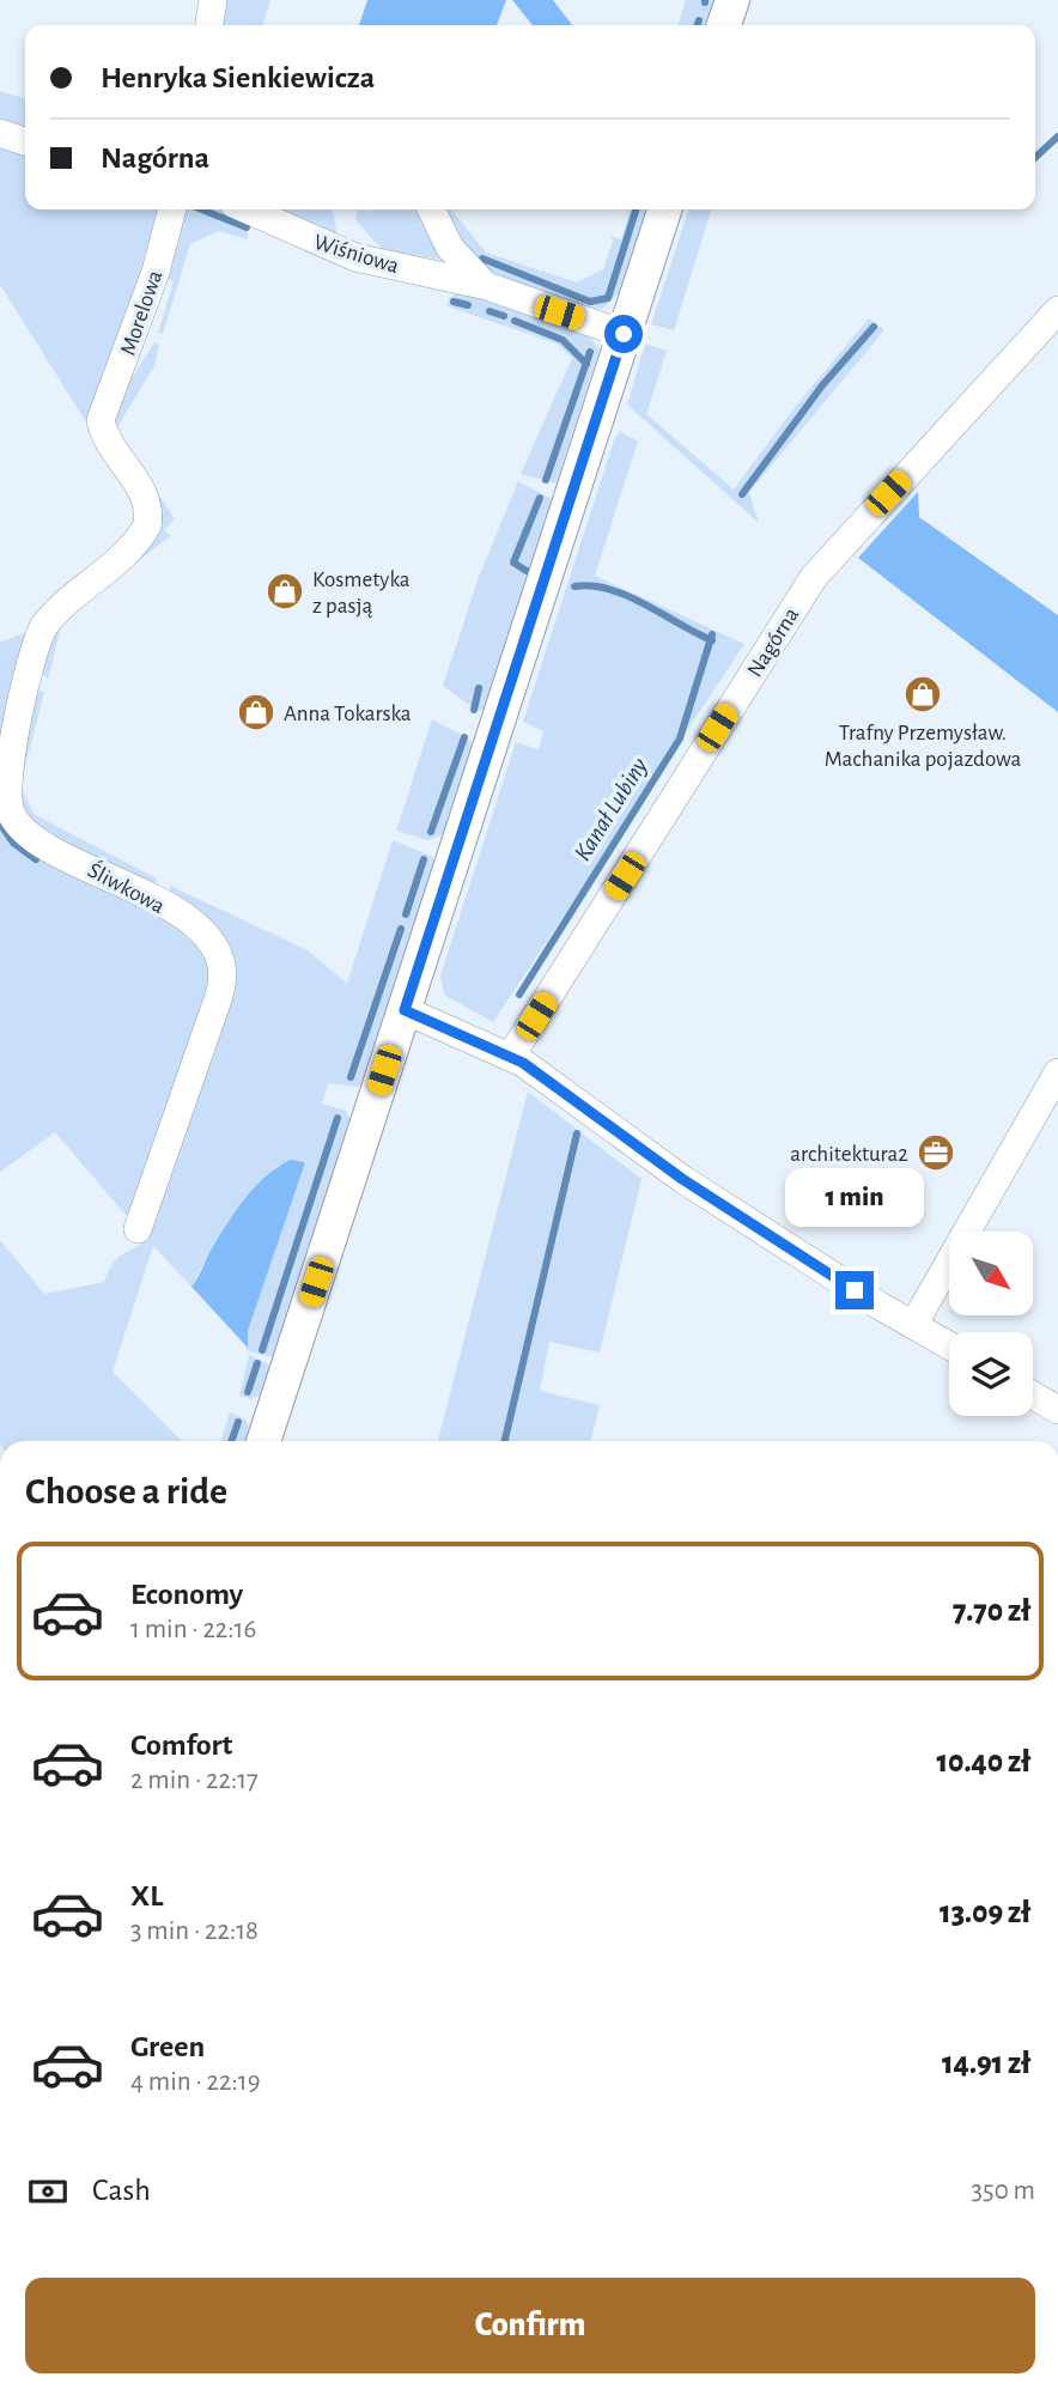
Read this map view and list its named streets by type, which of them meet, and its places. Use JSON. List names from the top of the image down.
{
  "streets": {
    "street": [
      "Wiśniowa",
      "Morelowa",
      "Nagórna",
      "Śliwkowa"
    ]
  },
  "crossings": [
    ["Morelowa", "Śliwkowa"]
  ],
  "water": ["Kanał Lubiny"],
  "places": {
    "shop": ["Kosmetyka z pasją", "Trafny Przemysław. Machanika pojazdowa", "Anna Tokarska"],
    "office": ["architektura2"]
  },
  "north": "bottom right",
  "page": {
    "banner": ["Henryka Sienkiewicza", "Nagórna"],
    "bubble": "1 min",
    "heading": "Choose a ride",
    "list": [
      {
        "name": "Economy",
        "note": "1 min · 22:16",
        "value": "7.70 zł"
      },
      {
        "name": "Comfort",
        "note": "2 min · 22:17",
        "value": "10.40 zł"
      },
      {
        "name": "XL",
        "note": "3 min · 22:18",
        "value": "13.09 zł"
      },
      {
        "name": "Green",
        "note": "4 min · 22:19",
        "value": "14.91 zł"
      }
    ],
    "pay": ["Cash", "350 m"],
    "buttons": "Confirm"
  }
}
